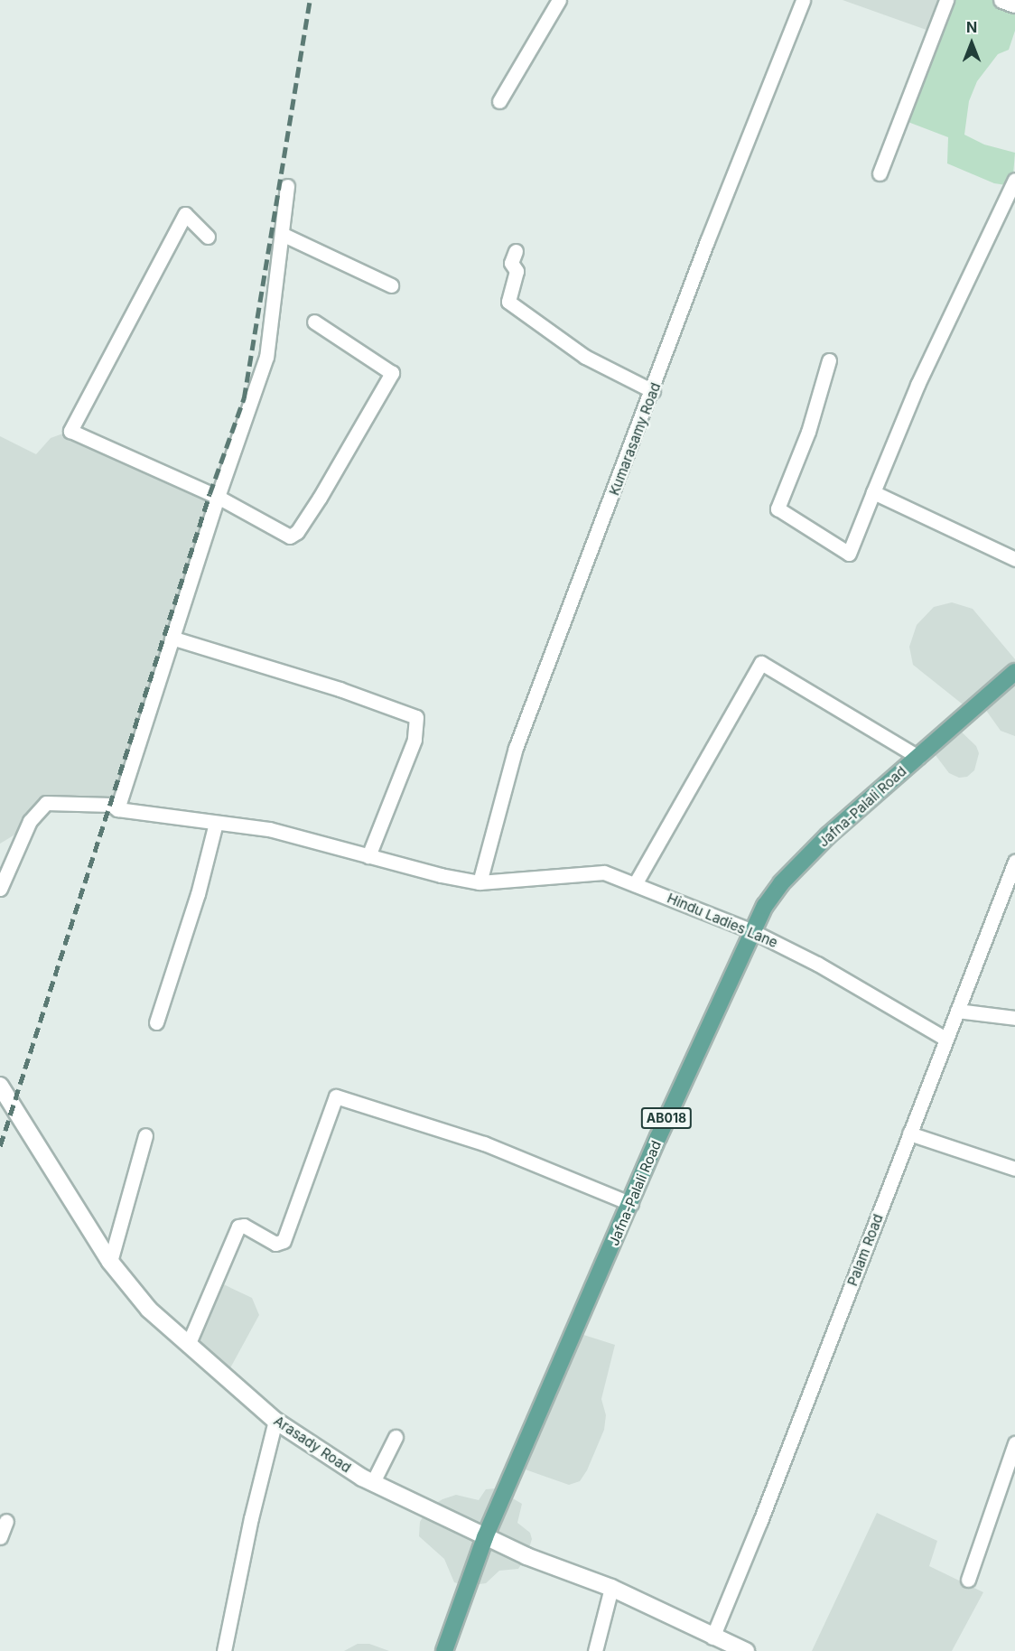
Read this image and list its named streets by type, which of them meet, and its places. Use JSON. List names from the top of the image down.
{
  "streets": {
    "main road": ["Jafna-Palali Road", "AB018", "Arasady Road"],
    "street": ["Kumarasamy Road", "Hindu Ladies Lane", "Palam Road"]
  },
  "crossings": [
    ["Kumarasamy Road", "Hindu Ladies Lane"],
    ["Jafna-Palali Road", "Hindu Ladies Lane"],
    ["Jafna-Palali Road", "Arasady Road"],
    ["Hindu Ladies Lane", "Palam Road"],
    ["Palam Road", "Arasady Road"]
  ],
  "north": "top"
}
